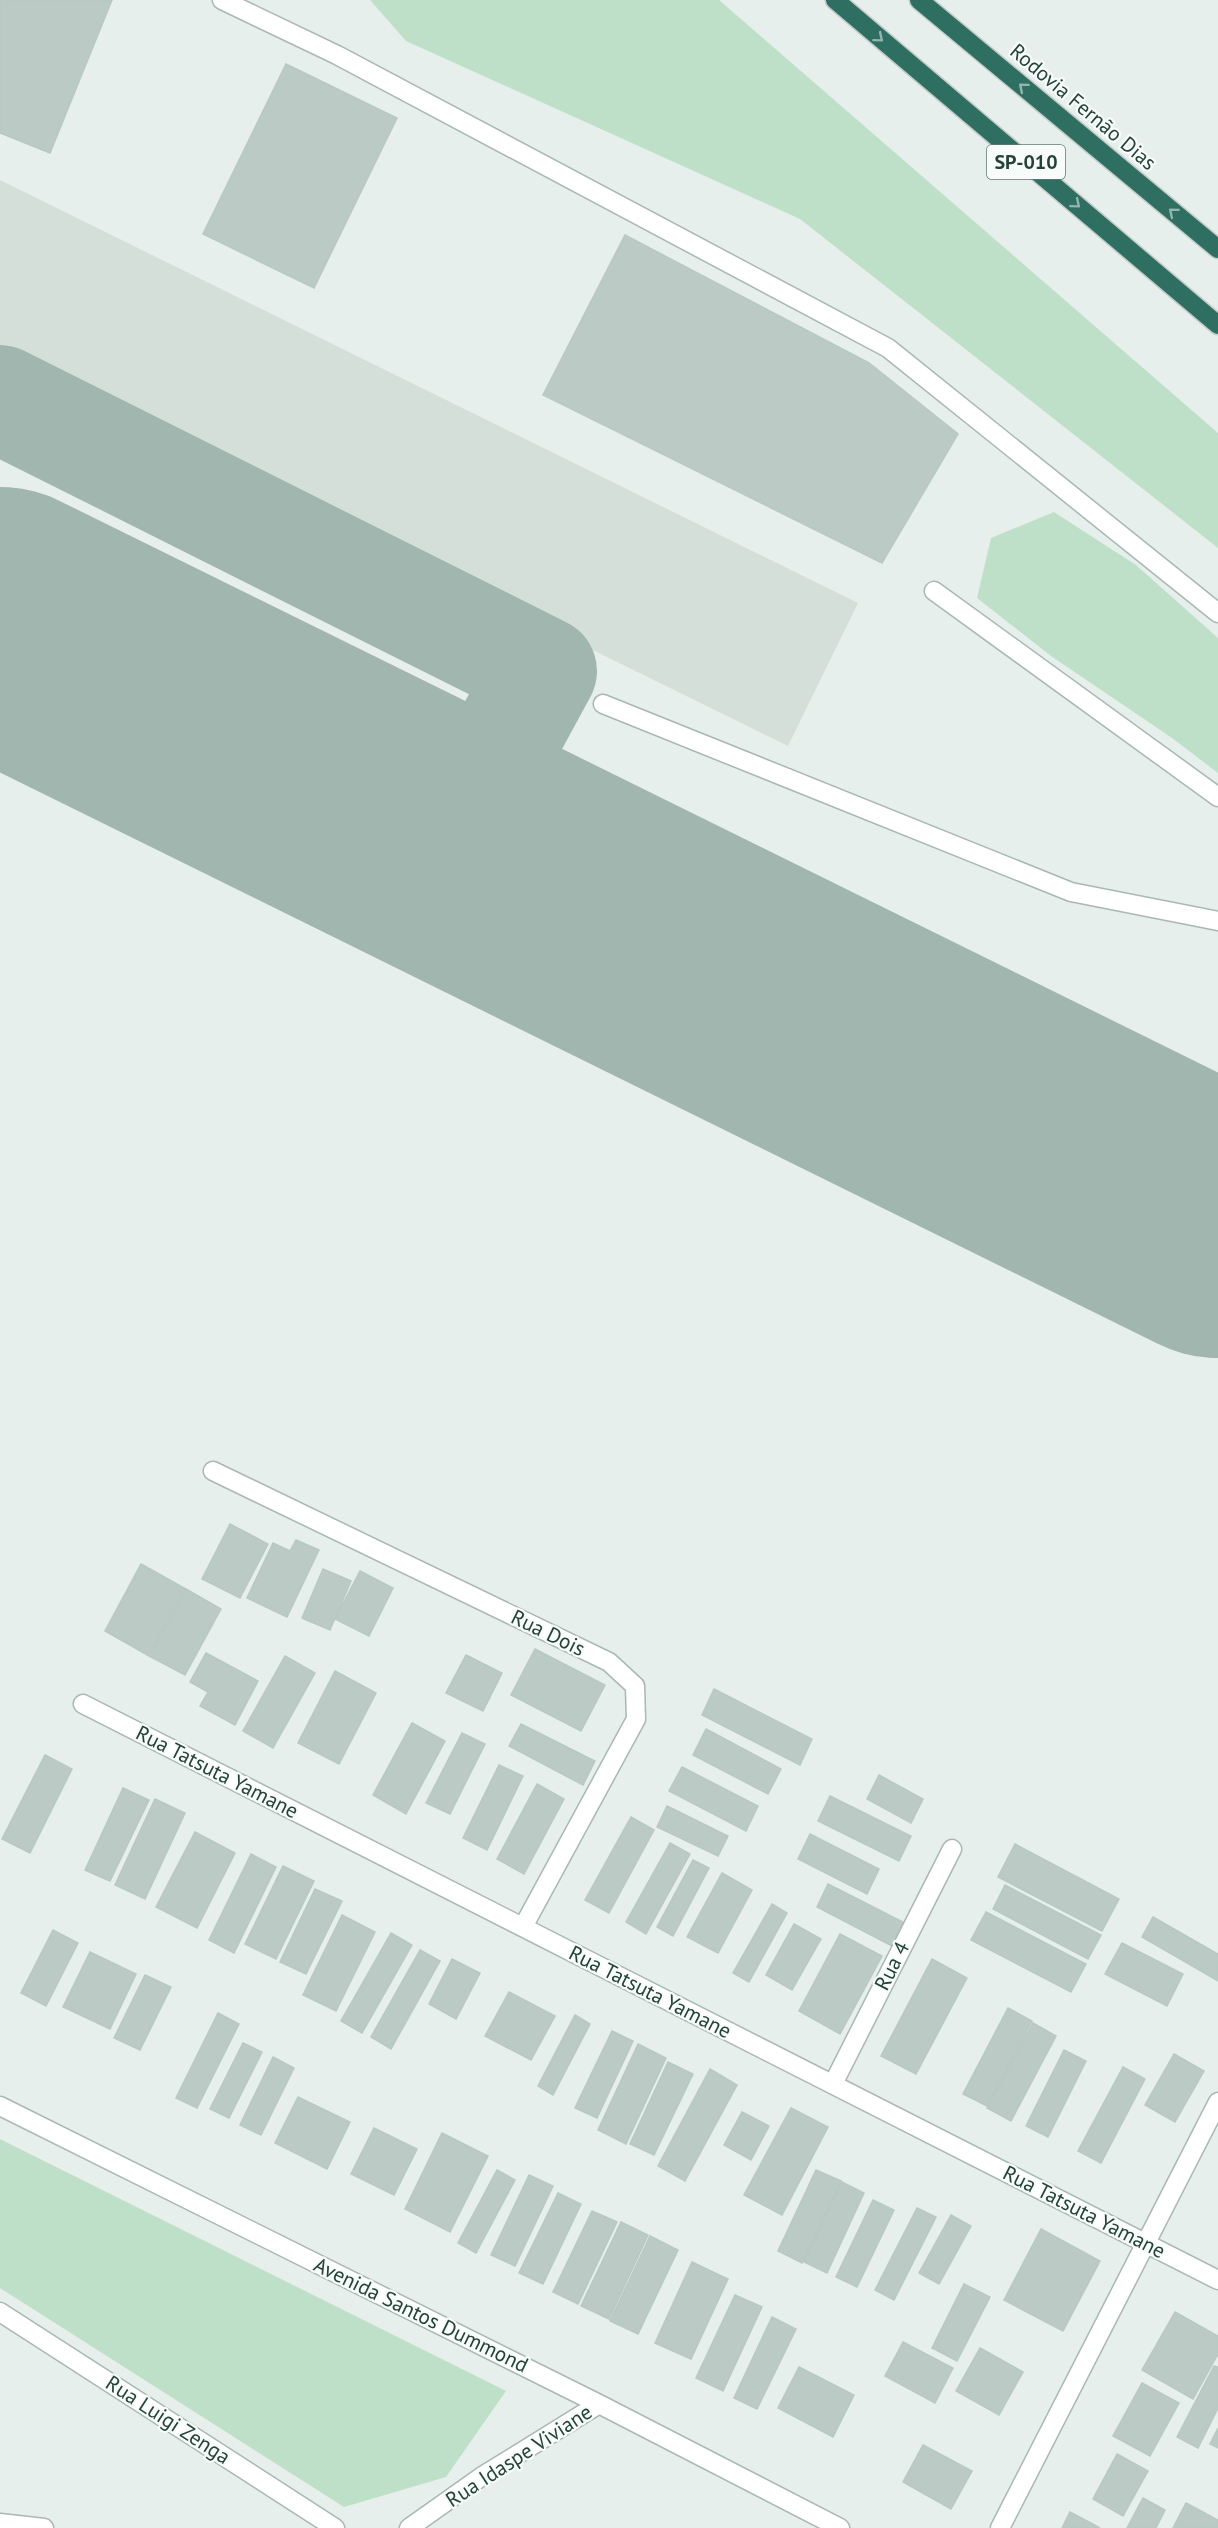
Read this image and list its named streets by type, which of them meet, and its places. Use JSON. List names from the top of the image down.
{
  "streets": {
    "highway": ["Rodovia Fernão Dias", "SP-010"],
    "street": [
      "Rua Dois",
      "Rua Tatsuta Yamane",
      "Rua 4",
      "Avenida Santos Dummond",
      "Rua Luigi Zenga",
      "Rua Idaspe Viviane"
    ]
  },
  "crossings": [
    ["Rua Dois", "Rua Tatsuta Yamane"],
    ["Rua Tatsuta Yamane", "Rua 4"],
    ["Avenida Santos Dummond", "Rua Idaspe Viviane"]
  ]
}
